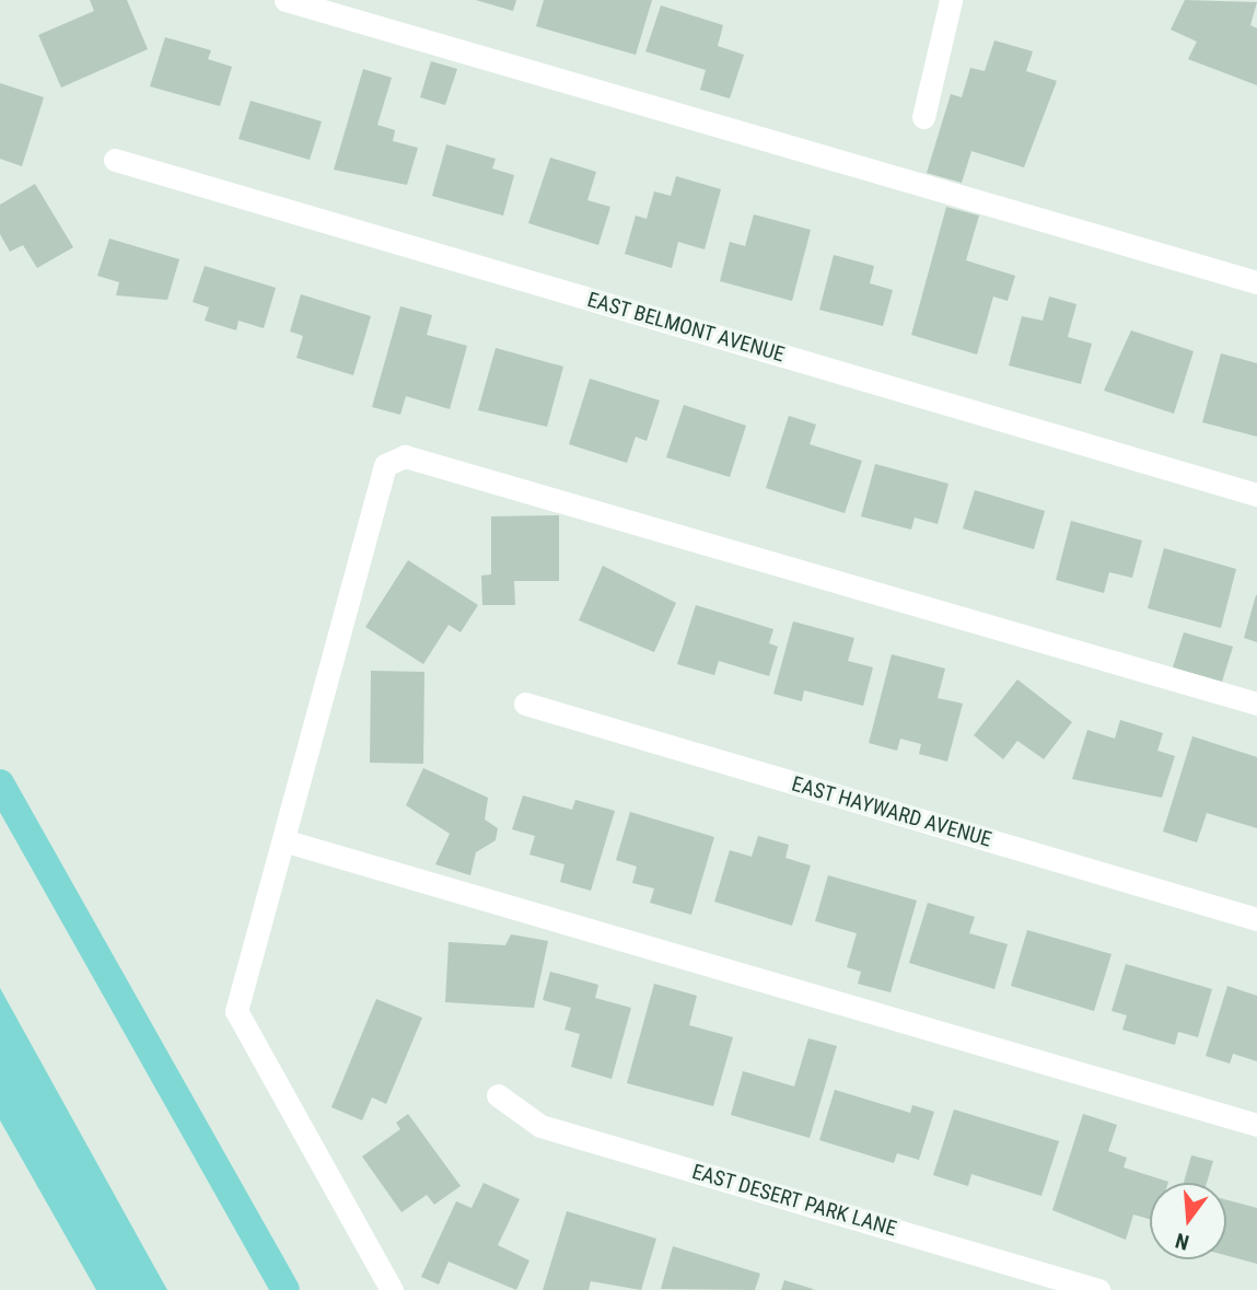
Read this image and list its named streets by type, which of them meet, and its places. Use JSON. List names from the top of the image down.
{
  "streets": {
    "street": ["EAST BELMONT AVENUE", "EAST HAYWARD AVENUE", "EAST DESERT PARK LANE"]
  },
  "north": "bottom"
}
